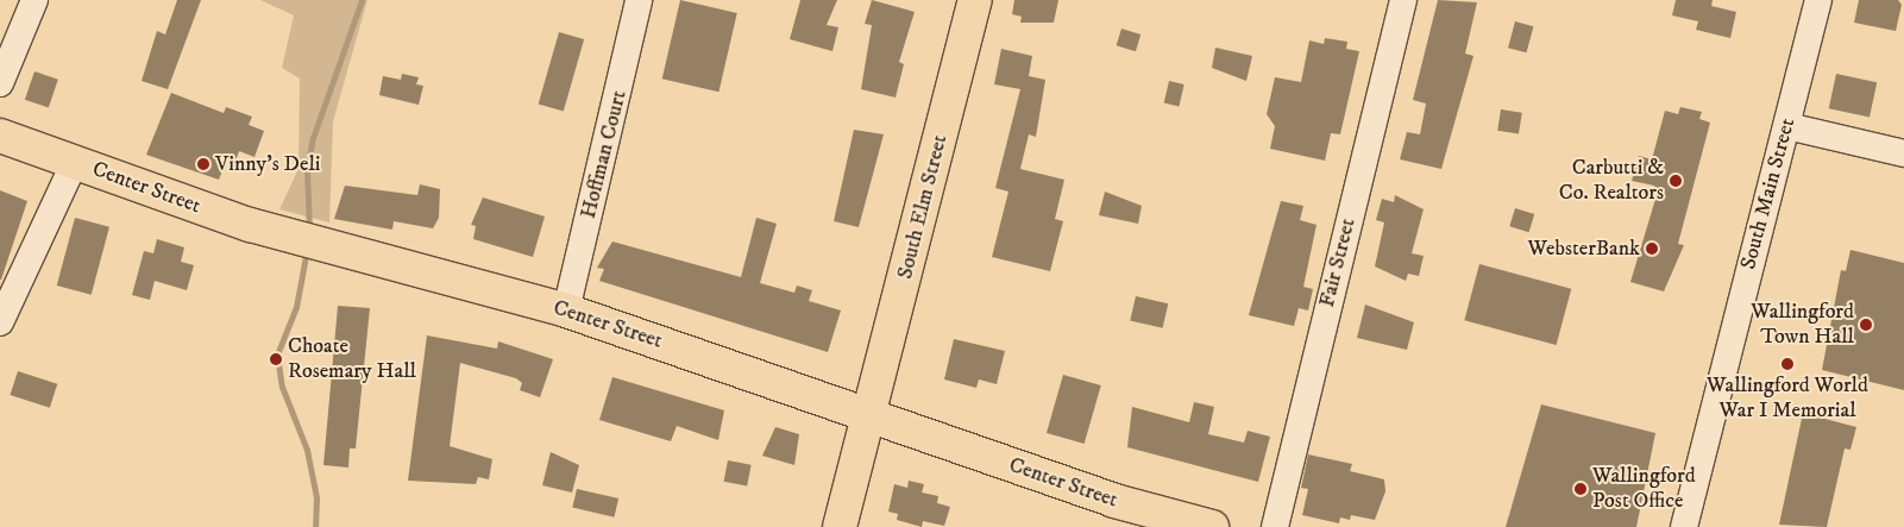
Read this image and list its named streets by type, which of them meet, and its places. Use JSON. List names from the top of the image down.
{
  "streets": {
    "main road": ["Center Street", "South Elm Street"],
    "street": ["Hoffman Court", "South Main Street", "Fair Street"]
  },
  "crossings": [
    ["Hoffman Court", "Center Street"],
    ["Center Street", "South Elm Street"]
  ],
  "places": [
    "Vinny’s Deli",
    "Carbutti & Co. Realtors",
    "WebsterBank",
    "Wallingford Town Hall",
    "Choate Rosemary Hall",
    "Wallingford World War I Memorial",
    "Wallingford Post Office"
  ]
}
